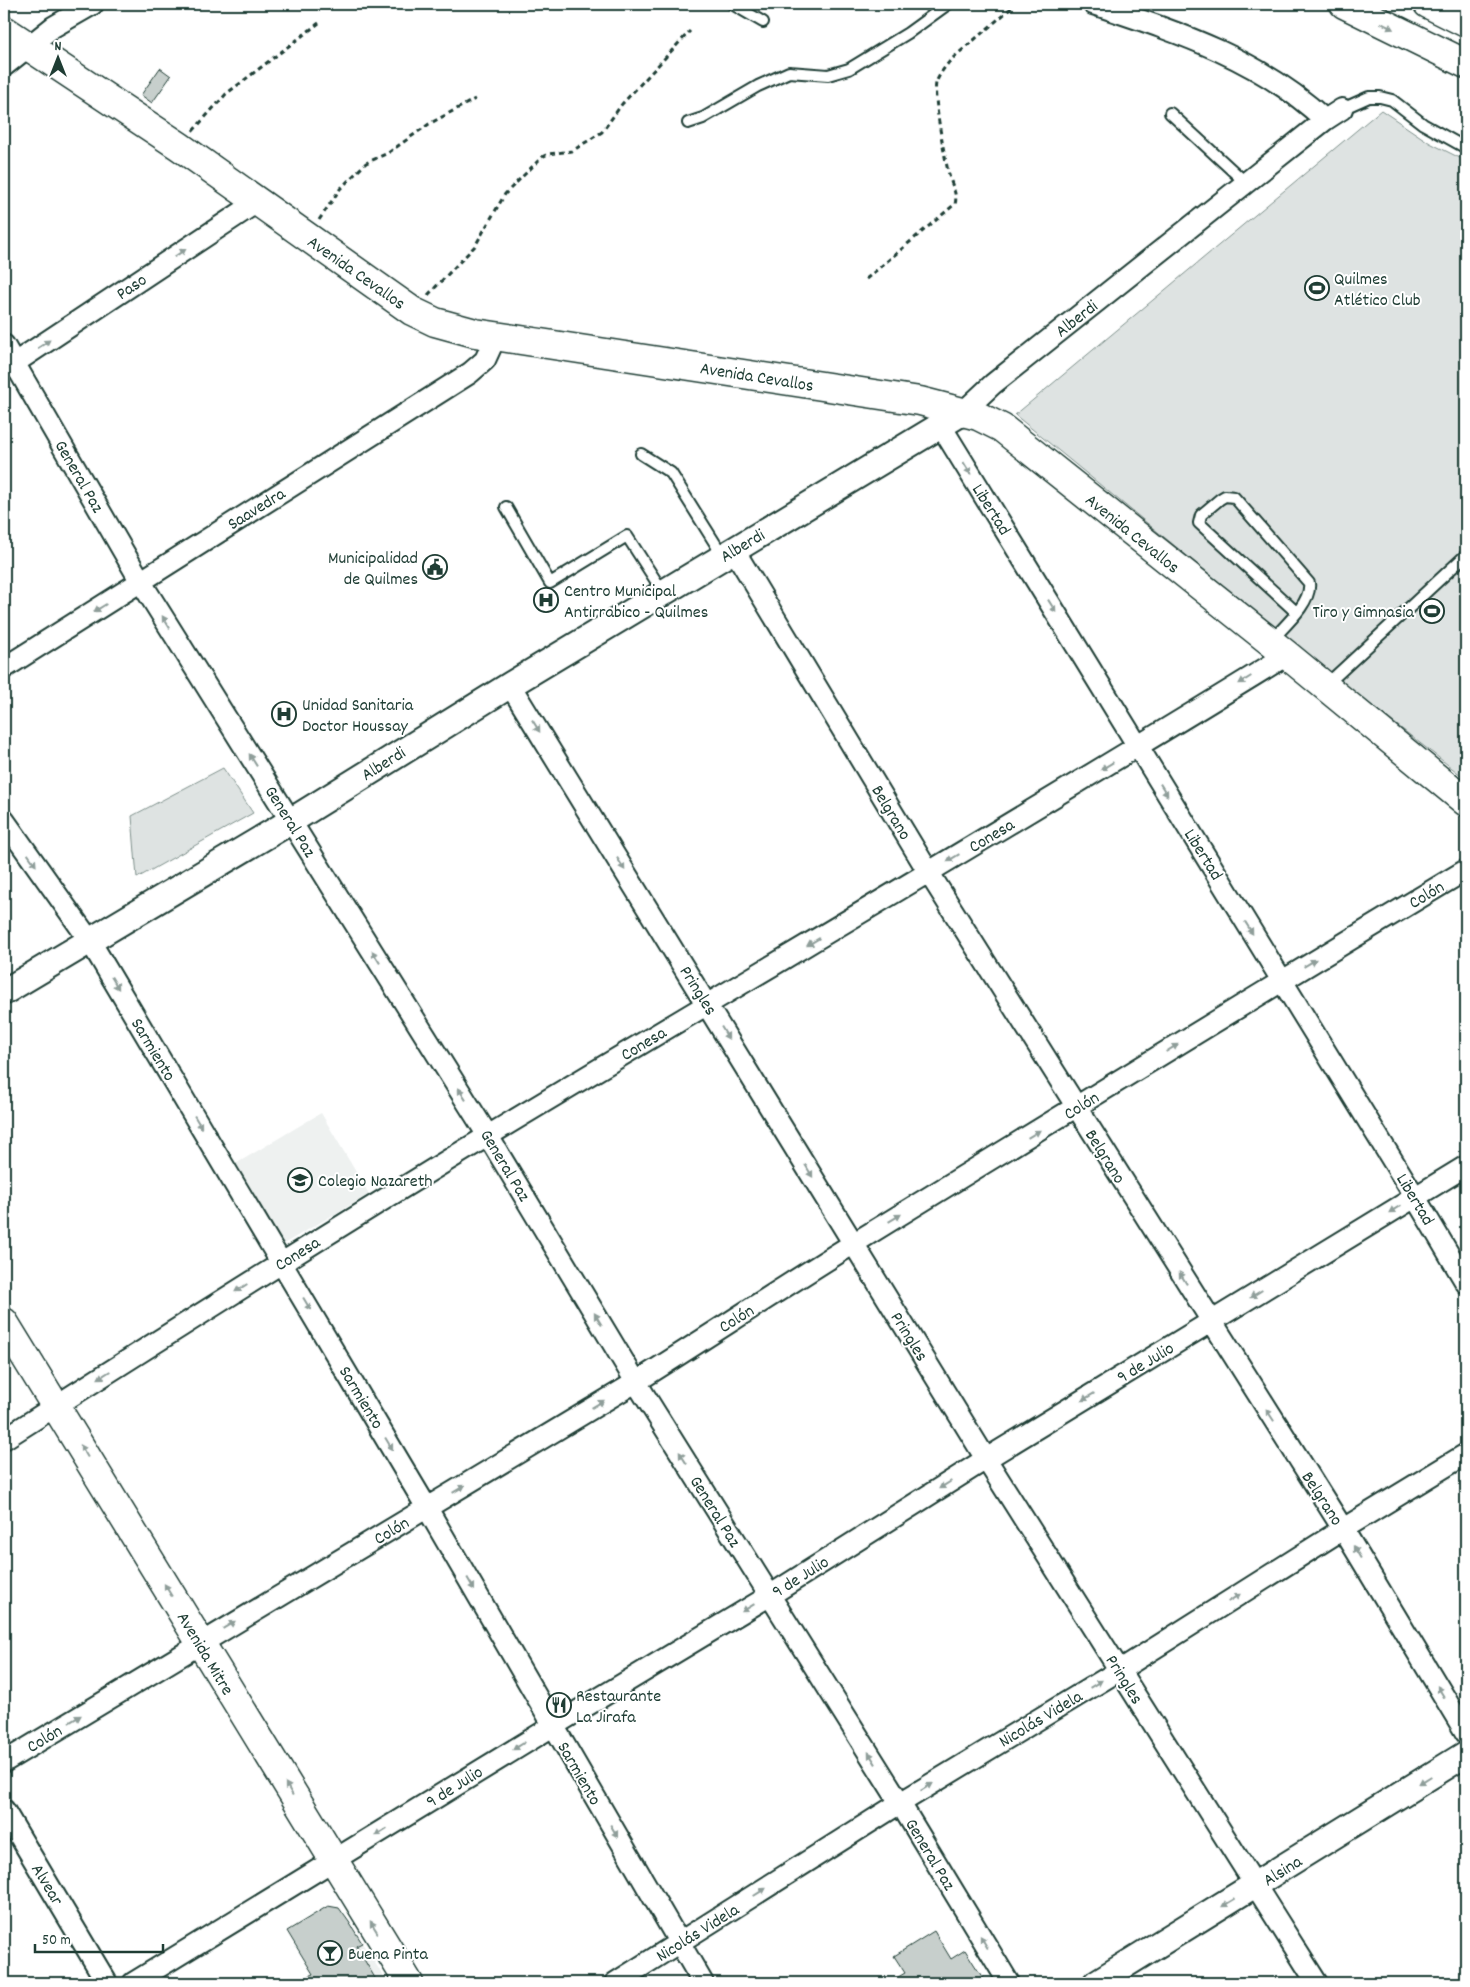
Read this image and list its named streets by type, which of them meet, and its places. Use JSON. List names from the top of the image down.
{
  "streets": {
    "main road": ["Avenida Cevallos", "Avenida Mitre"],
    "street": [
      "Paso",
      "Alberdi",
      "General Paz",
      "Saavedra",
      "Libertad",
      "Belgrano",
      "Conesa",
      "Colón",
      "Pringles",
      "Sarmiento",
      "9 de Julio",
      "Nicolás Videla",
      "Alsina",
      "Alvear"
    ]
  },
  "crossings": [
    ["Avenida Cevallos", "Paso"],
    ["Avenida Cevallos", "Alberdi"],
    ["Avenida Cevallos", "Saavedra"],
    ["Avenida Cevallos", "Libertad"],
    ["Avenida Cevallos", "Conesa"],
    ["Paso", "General Paz"],
    ["Alberdi", "General Paz"],
    ["Alberdi", "Libertad"],
    ["Alberdi", "Belgrano"],
    ["Alberdi", "Pringles"],
    ["Alberdi", "Sarmiento"],
    ["General Paz", "Saavedra"],
    ["General Paz", "Conesa"],
    ["General Paz", "Colón"],
    ["General Paz", "9 de Julio"],
    ["General Paz", "Nicolás Videla"],
    ["Libertad", "Conesa"],
    ["Libertad", "Colón"],
    ["Libertad", "9 de Julio"],
    ["Belgrano", "Conesa"],
    ["Belgrano", "Colón"],
    ["Belgrano", "9 de Julio"],
    ["Belgrano", "Nicolás Videla"],
    ["Conesa", "Pringles"],
    ["Conesa", "Sarmiento"],
    ["Conesa", "Avenida Mitre"],
    ["Colón", "Pringles"],
    ["Colón", "Sarmiento"],
    ["Colón", "Avenida Mitre"],
    ["Pringles", "9 de Julio"],
    ["Pringles", "Nicolás Videla"],
    ["Pringles", "Alsina"],
    ["Sarmiento", "9 de Julio"],
    ["Sarmiento", "Nicolás Videla"],
    ["9 de Julio", "Avenida Mitre"]
  ],
  "one_way": [
    "Paso",
    "General Paz",
    "Libertad",
    "Belgrano",
    "Conesa",
    "Colón",
    "Pringles",
    "Sarmiento",
    "9 de Julio",
    "Avenida Mitre",
    "Nicolás Videla",
    "Alsina"
  ],
  "places": {
    "sports": ["Quilmes Atlético Club", "Tiro y Gimnasia"],
    "public building": ["Municipalidad de Quilmes"],
    "hospital": ["Centro Municipal Antirrabico - Quilmes", "Unidad Sanitaria Doctor Houssay"],
    "school or university": ["Colegio Nazareth"],
    "restaurant": ["Restaurante La Jirafa"],
    "bar": ["Buena Pinta"]
  },
  "scale_bar": "50 m",
  "north": "top"
}
